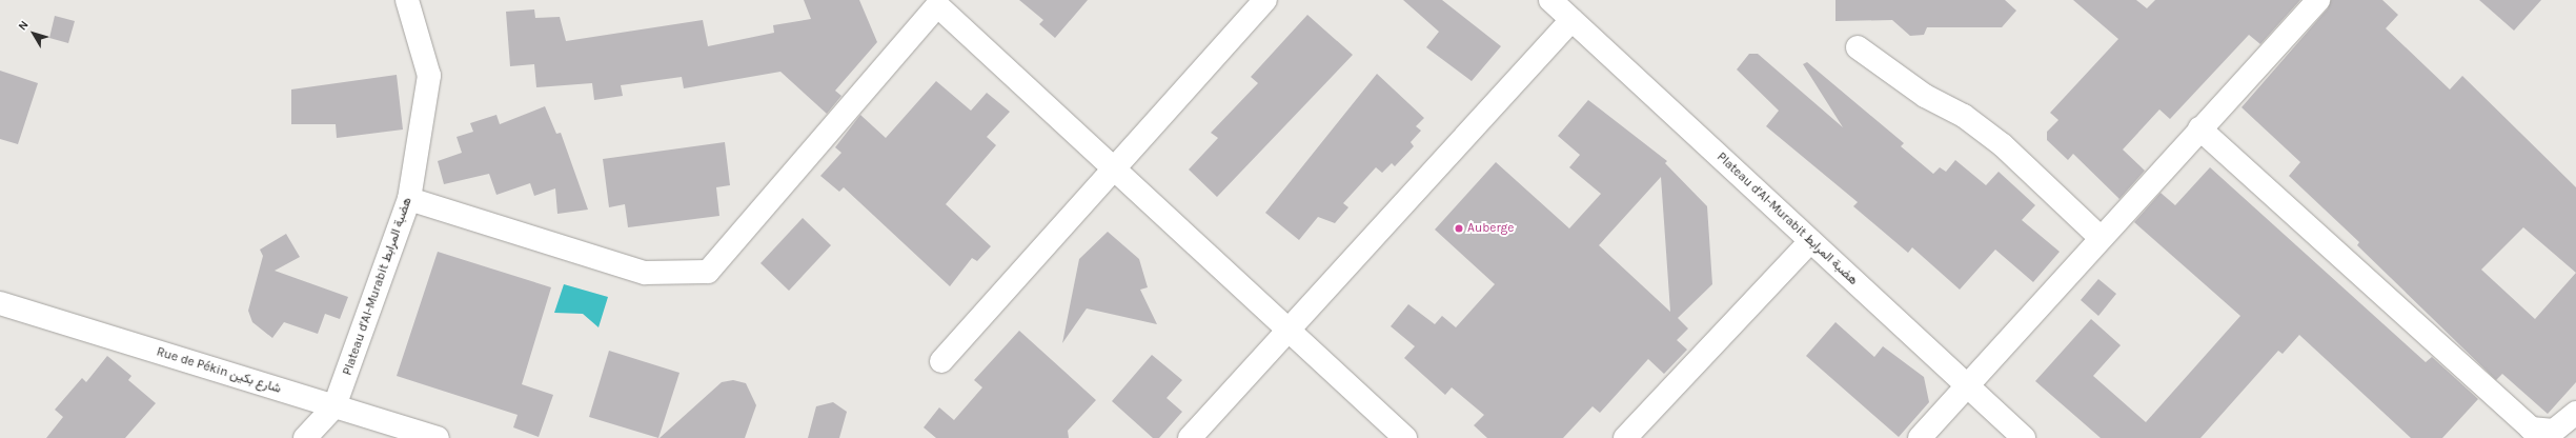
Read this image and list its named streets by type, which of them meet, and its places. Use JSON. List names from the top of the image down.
{
  "streets": {
    "street": ["Plateau d'Al-Murabit هضبة المرابط", "Rue de Pékin شارع بكين"]
  },
  "crossings": [
    ["Plateau d'Al-Murabit هضبة المرابط", "Rue de Pékin شارع بكين"]
  ],
  "places": ["Auberge"],
  "north": "top left"
}
